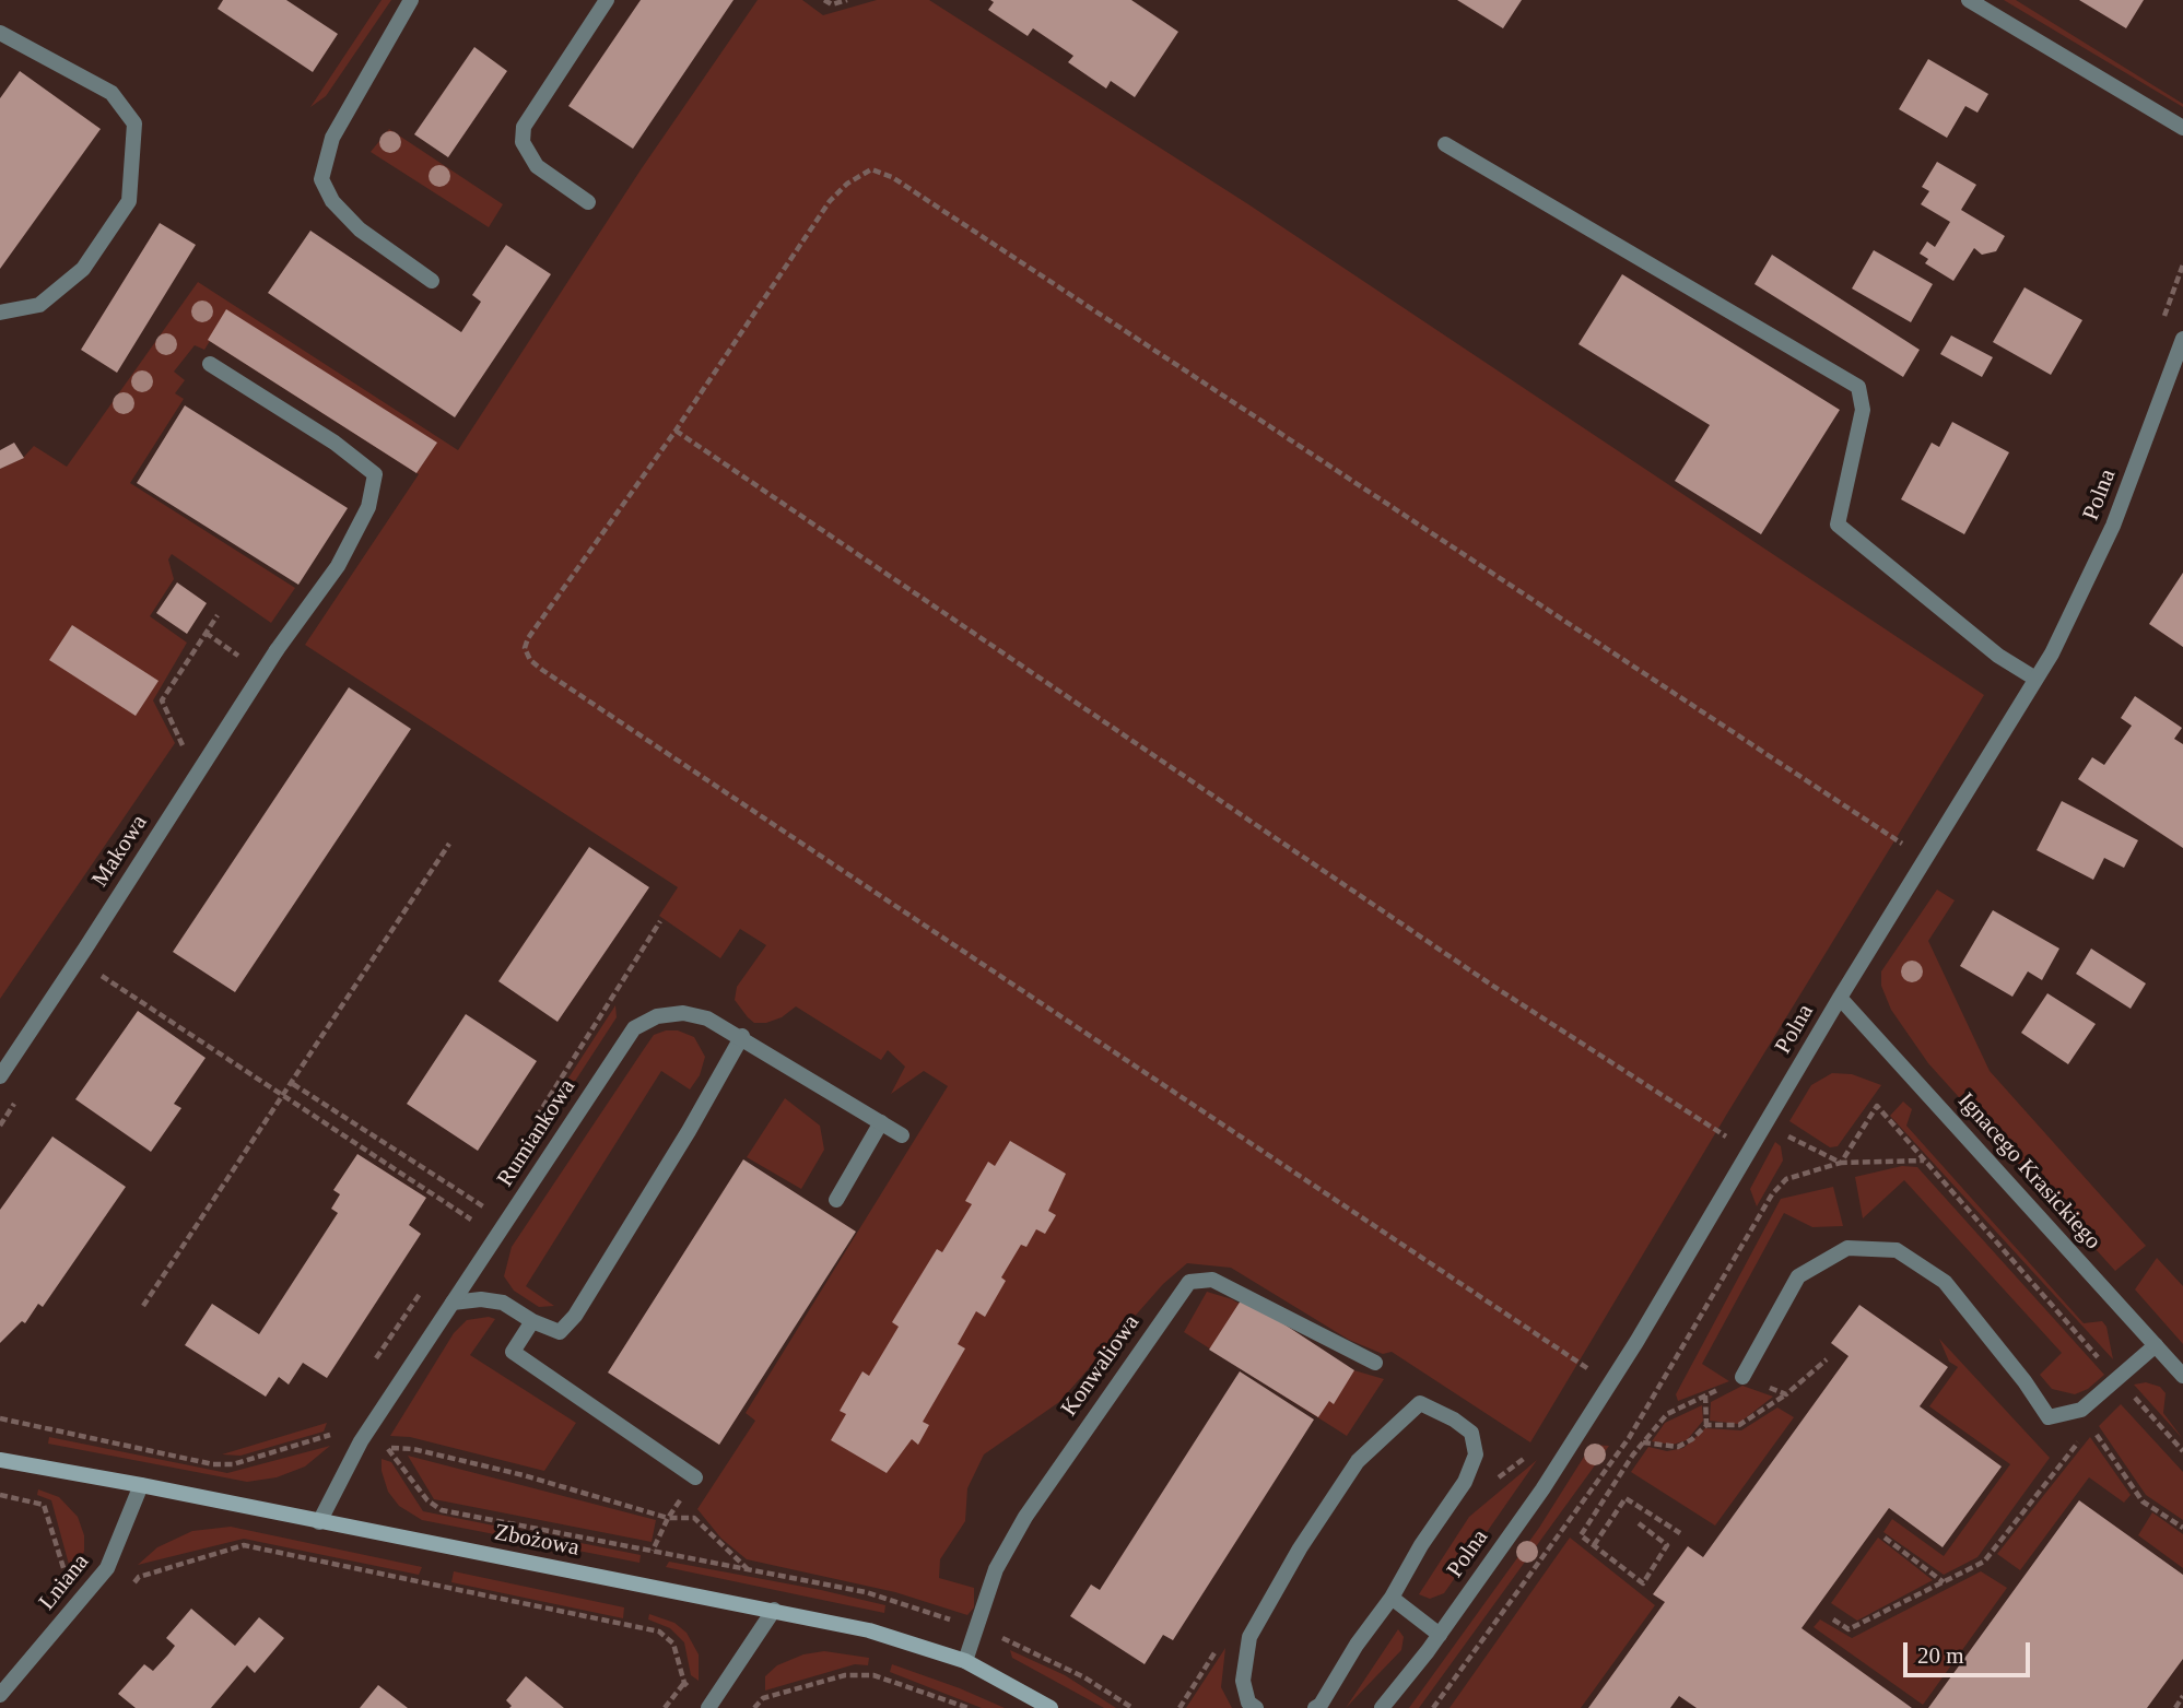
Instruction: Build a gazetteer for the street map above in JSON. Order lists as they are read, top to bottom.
{
  "streets": {
    "street": [
      "Polna",
      "Makowa",
      "Rumiankowa",
      "Ignacego Krasickiego",
      "Konwaliowa",
      "Zbożowa",
      "Lniana"
    ]
  },
  "crossings": [
    ["Polna", "Ignacego Krasickiego"],
    ["Rumiankowa", "Zbożowa"],
    ["Konwaliowa", "Zbożowa"],
    ["Zbożowa", "Lniana"]
  ],
  "scale_bar": "20 m"
}
